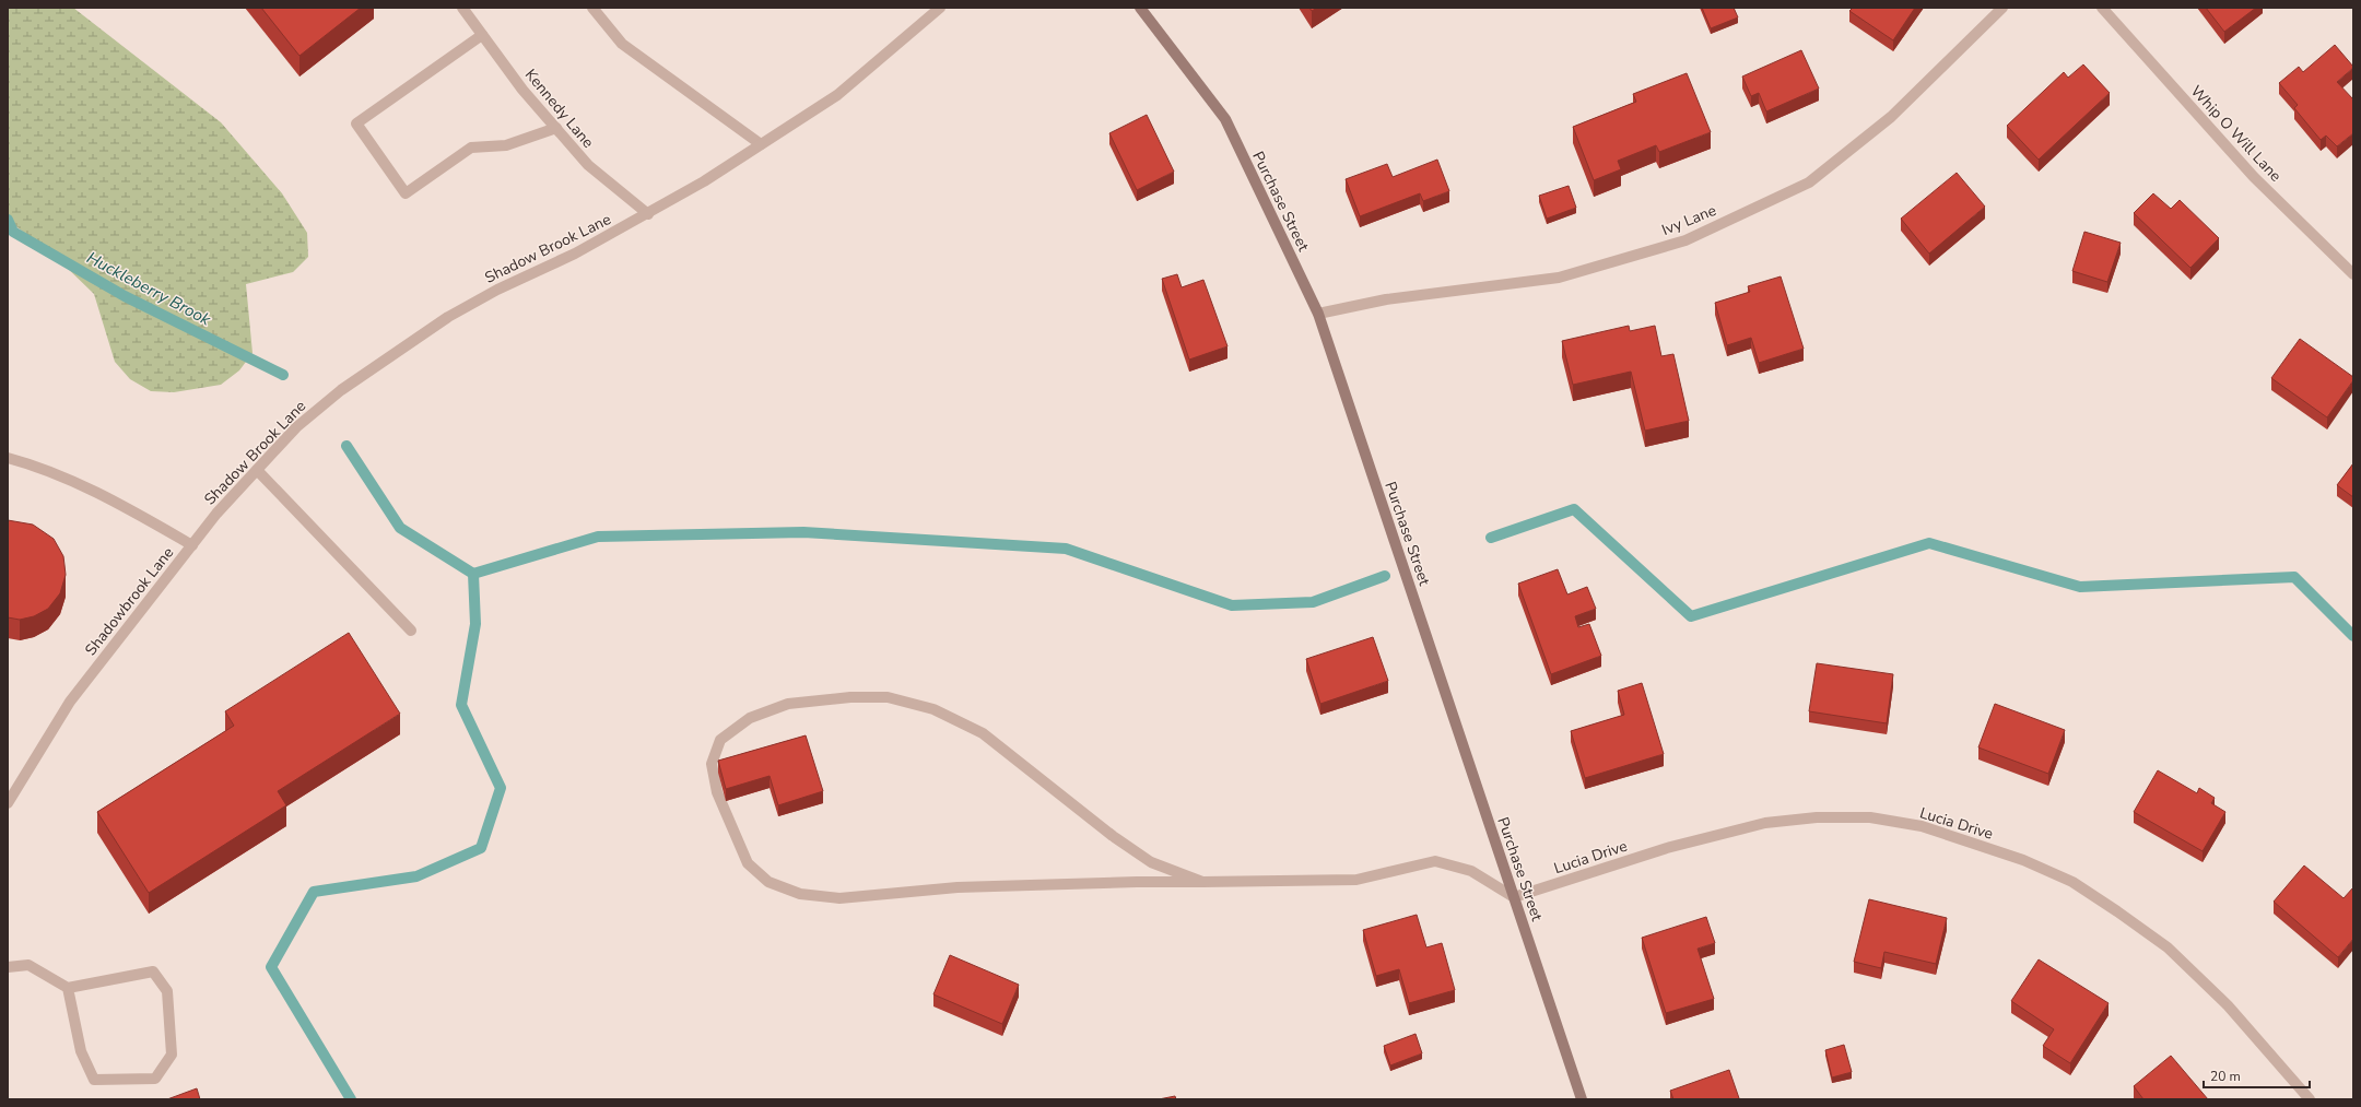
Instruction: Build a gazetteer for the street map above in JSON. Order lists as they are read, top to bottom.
{
  "streets": {
    "main road": ["Purchase Street"],
    "street": [
      "Kennedy Lane",
      "Whip O Will Lane",
      "Ivy Lane",
      "Shadow Brook Lane",
      "Shadowbrook Lane",
      "Lucia Drive"
    ]
  },
  "crossings": [
    ["Kennedy Lane", "Shadow Brook Lane"],
    ["Purchase Street", "Ivy Lane"],
    ["Purchase Street", "Lucia Drive"],
    ["Shadow Brook Lane", "Shadowbrook Lane"]
  ],
  "water": ["Huckleberry Brook"],
  "scale_bar": "20 m"
}
